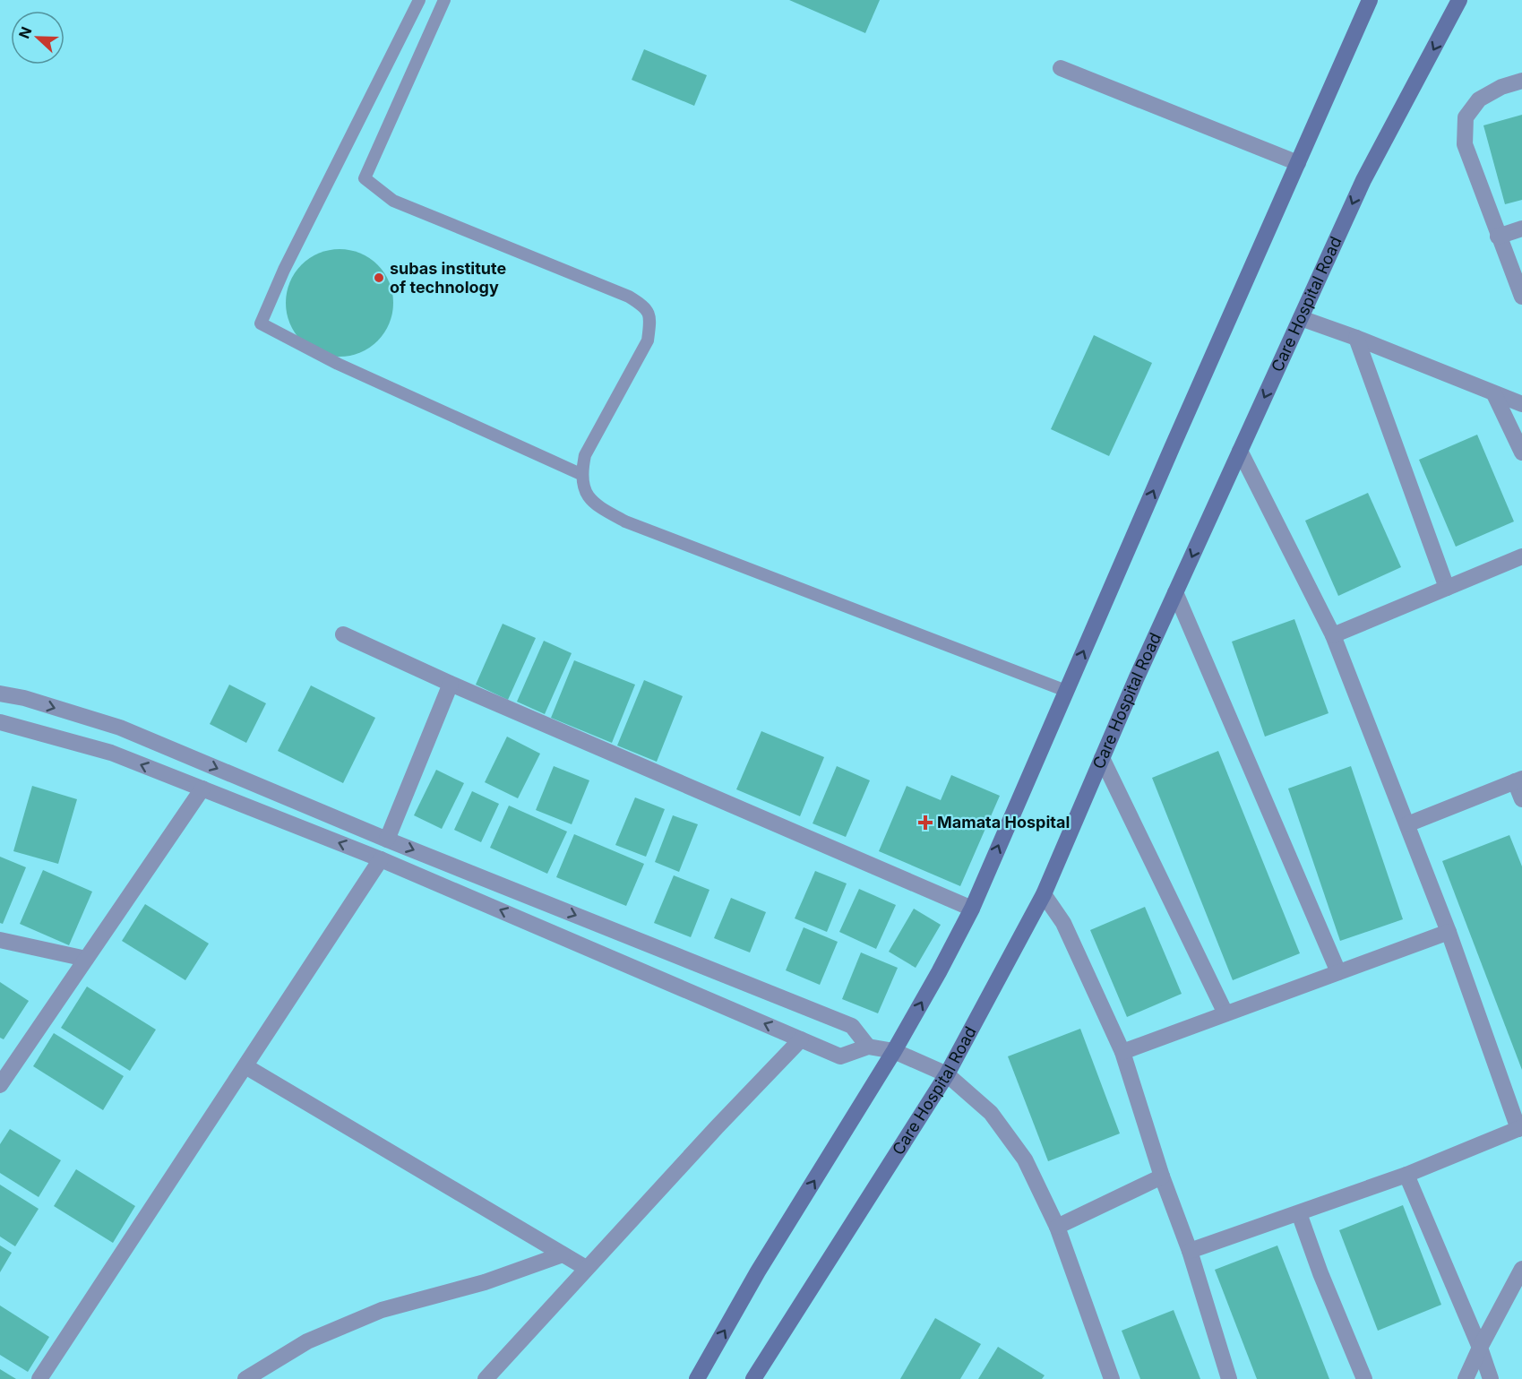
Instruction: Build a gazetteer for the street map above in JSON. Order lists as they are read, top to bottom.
{
  "streets": {
    "street": ["Care Hospital Road"]
  },
  "places": {
    "other": ["subas institute of technology"],
    "health": ["Mamata Hospital"]
  },
  "north": "left"
}
